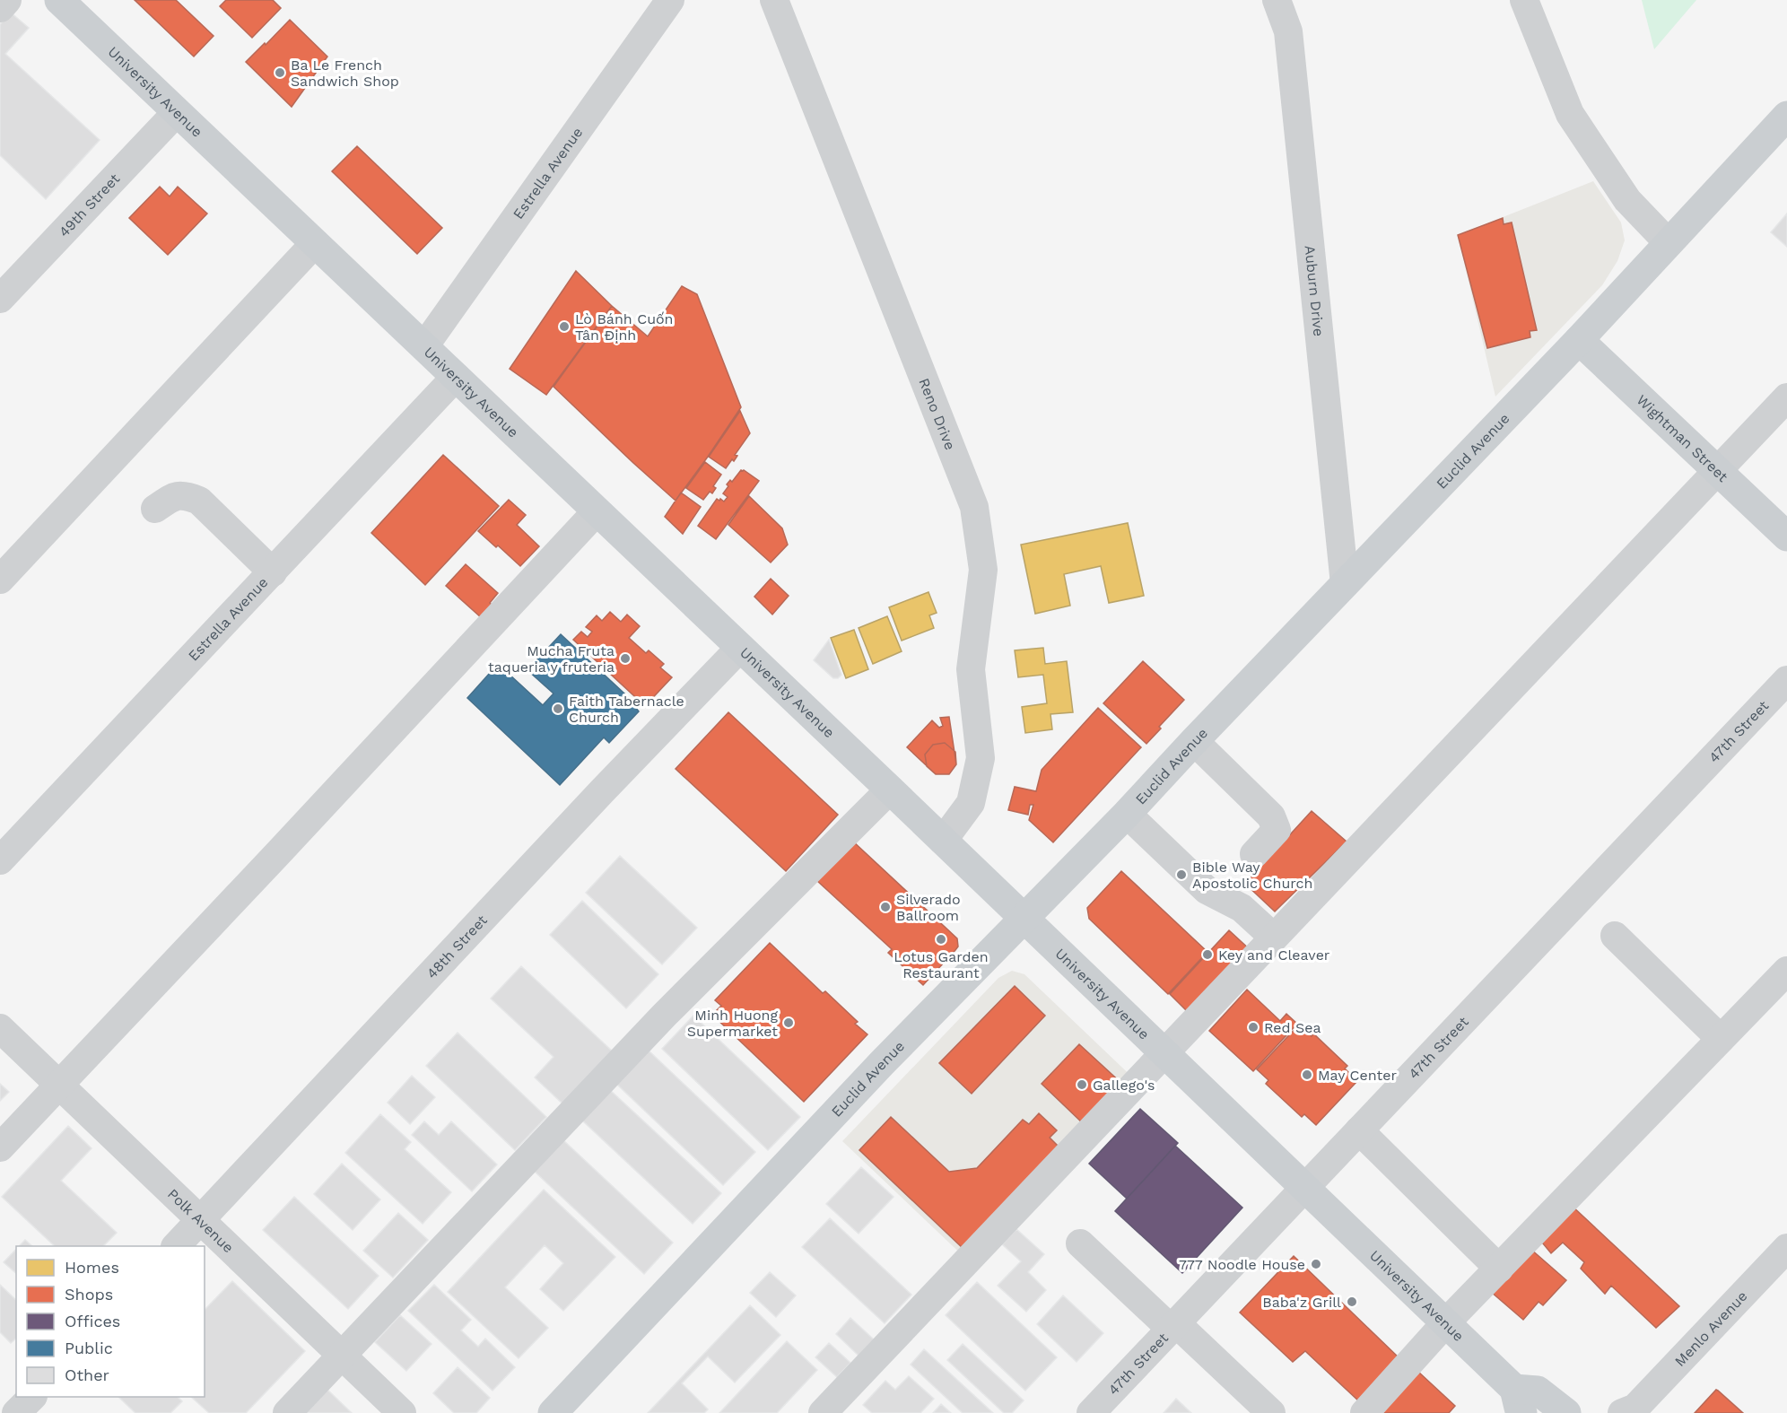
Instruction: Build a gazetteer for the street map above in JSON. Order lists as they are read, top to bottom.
{
  "streets": {
    "main road": ["University Avenue", "Wightman Street", "Euclid Avenue"],
    "street": [
      "Estrella Avenue",
      "49th Street",
      "Auburn Drive",
      "Reno Drive",
      "47th Street",
      "48th Street",
      "Polk Avenue",
      "Menlo Avenue"
    ]
  },
  "crossings": [
    ["University Avenue", "Estrella Avenue"],
    ["University Avenue", "49th Street"],
    ["University Avenue", "Reno Drive"],
    ["University Avenue", "Euclid Avenue"],
    ["University Avenue", "47th Street"],
    ["University Avenue", "48th Street"],
    ["Auburn Drive", "Euclid Avenue"],
    ["Wightman Street", "Euclid Avenue"],
    ["48th Street", "Polk Avenue"]
  ],
  "places": [
    "Ba Le French Sandwich Shop",
    "Lò Bánh Cuốn Tân Định",
    "Mucha Fruta taqueria y fruteria",
    "Faith Tabernacle Church",
    "Bible Way Apostolic Church",
    "Silverado Ballroom",
    "Lotus Garden Restaurant",
    "Key and Cleaver",
    "Minh Huong Supermarket",
    "Red Sea",
    "May Center",
    "Gallego's",
    "777 Noodle House",
    "Baba'z Grill"
  ],
  "legend": [
    "Homes",
    "Shops",
    "Offices",
    "Public",
    "Other"
  ]
}
